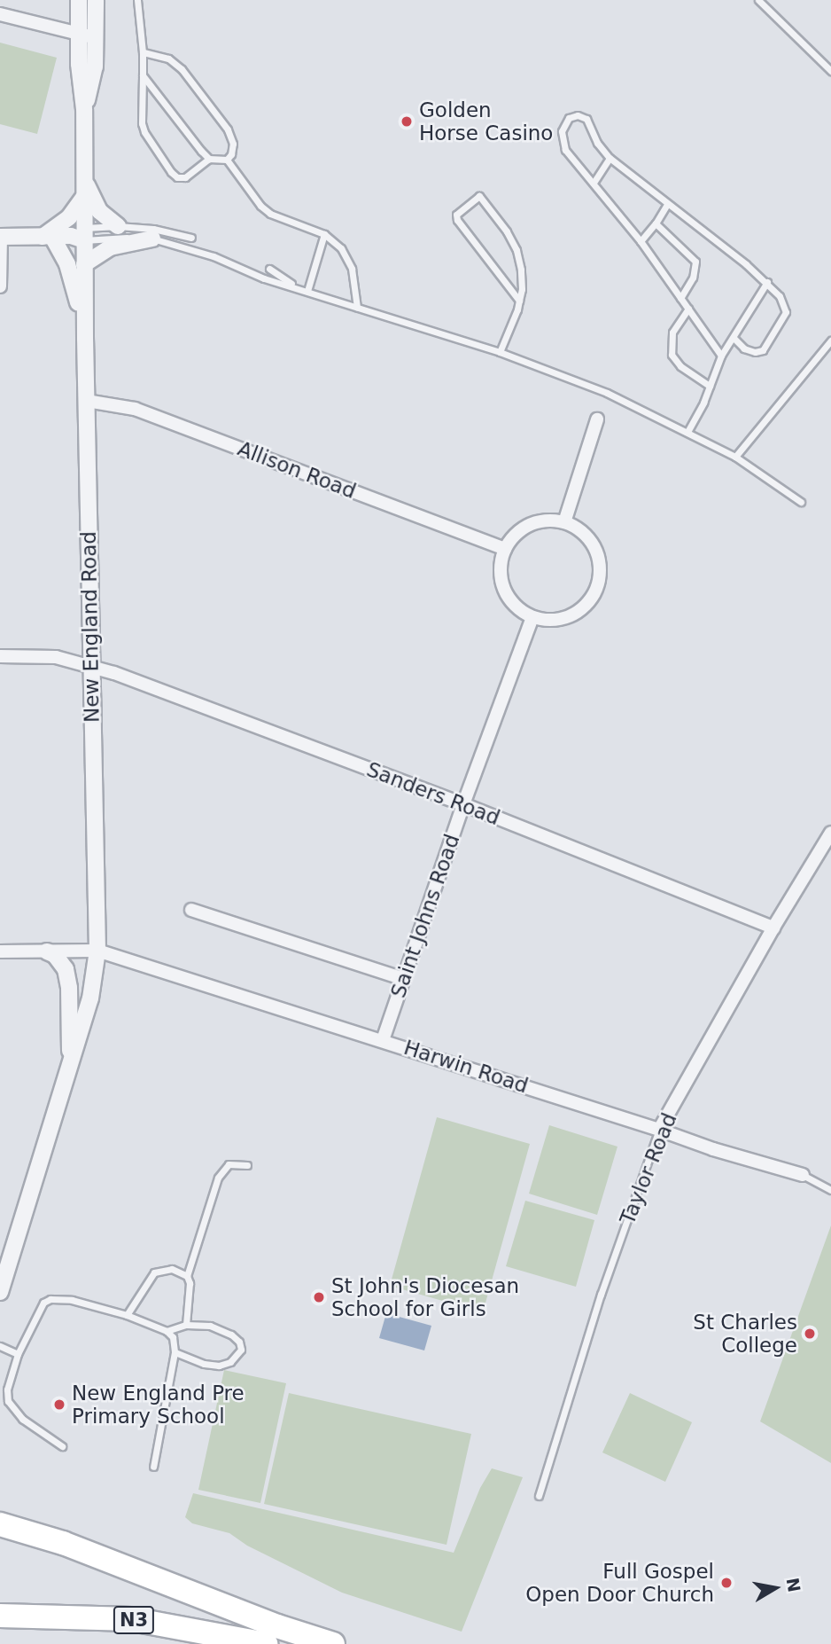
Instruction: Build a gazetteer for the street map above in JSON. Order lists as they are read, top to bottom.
{
  "streets": {
    "highway": ["N3"],
    "street": [
      "Allison Road",
      "New England Road",
      "Sanders Road",
      "Saint Johns Road",
      "Harwin Road",
      "Taylor Road"
    ]
  },
  "crossings": [
    ["Allison Road", "New England Road"],
    ["Allison Road", "Saint Johns Road"],
    ["New England Road", "Sanders Road"],
    ["New England Road", "Harwin Road"],
    ["Sanders Road", "Saint Johns Road"],
    ["Sanders Road", "Taylor Road"],
    ["Saint Johns Road", "Harwin Road"],
    ["Harwin Road", "Taylor Road"]
  ],
  "places": [
    "Golden Horse Casino",
    "St John's Diocesan School for Girls",
    "St Charles College",
    "New England Pre Primary School",
    "Full Gospel Open Door Church"
  ],
  "north": "right"
}
